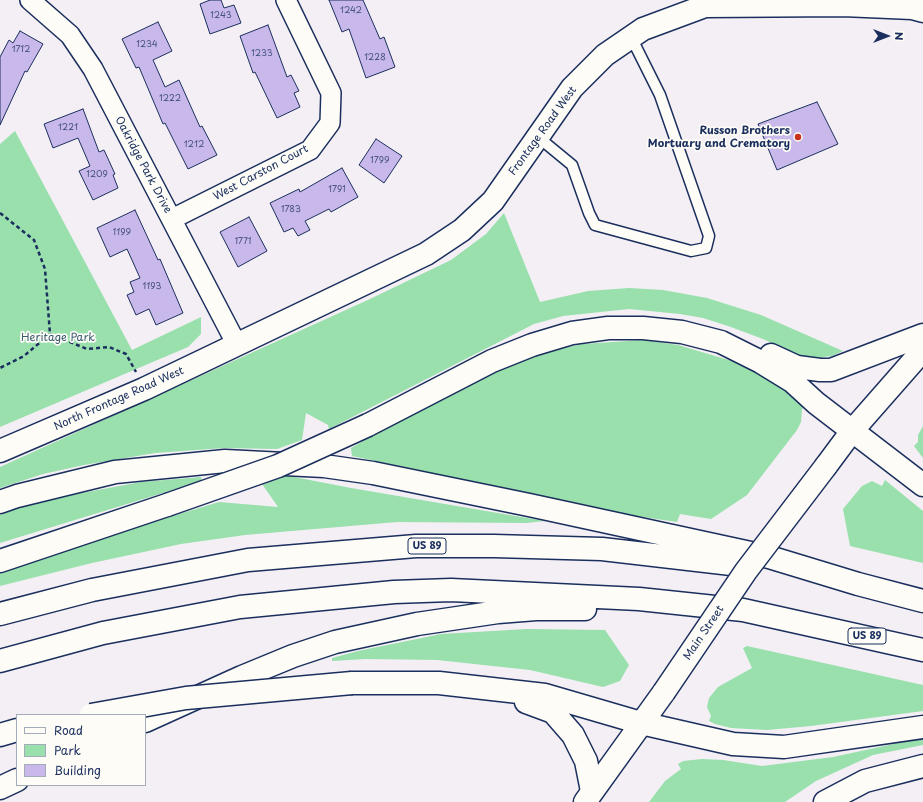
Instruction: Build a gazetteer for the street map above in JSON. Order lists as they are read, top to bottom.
{
  "streets": {
    "main road": [
      "Frontage Road West",
      "North Frontage Road West",
      "US 89",
      "Main Street"
    ],
    "street": ["Oakridge Park Drive", "West Carston Court"]
  },
  "crossings": [
    ["Frontage Road West", "Oakridge Park Drive"],
    ["Frontage Road West", "North Frontage Road West"],
    ["Oakridge Park Drive", "West Carston Court"],
    ["Oakridge Park Drive", "North Frontage Road West"]
  ],
  "parks": ["Heritage Park"],
  "places": ["Russon Brothers Mortuary and Crematory"],
  "house_numbers": [
    "1242",
    "1243",
    "1234",
    "1712",
    "1233",
    "1228",
    "1222",
    "1221",
    "1212",
    "1799",
    "1209",
    "1791",
    "1783",
    "1199",
    "1771",
    "1193"
  ],
  "legend": ["Road", "Park", "Building"],
  "north": "right"
}
